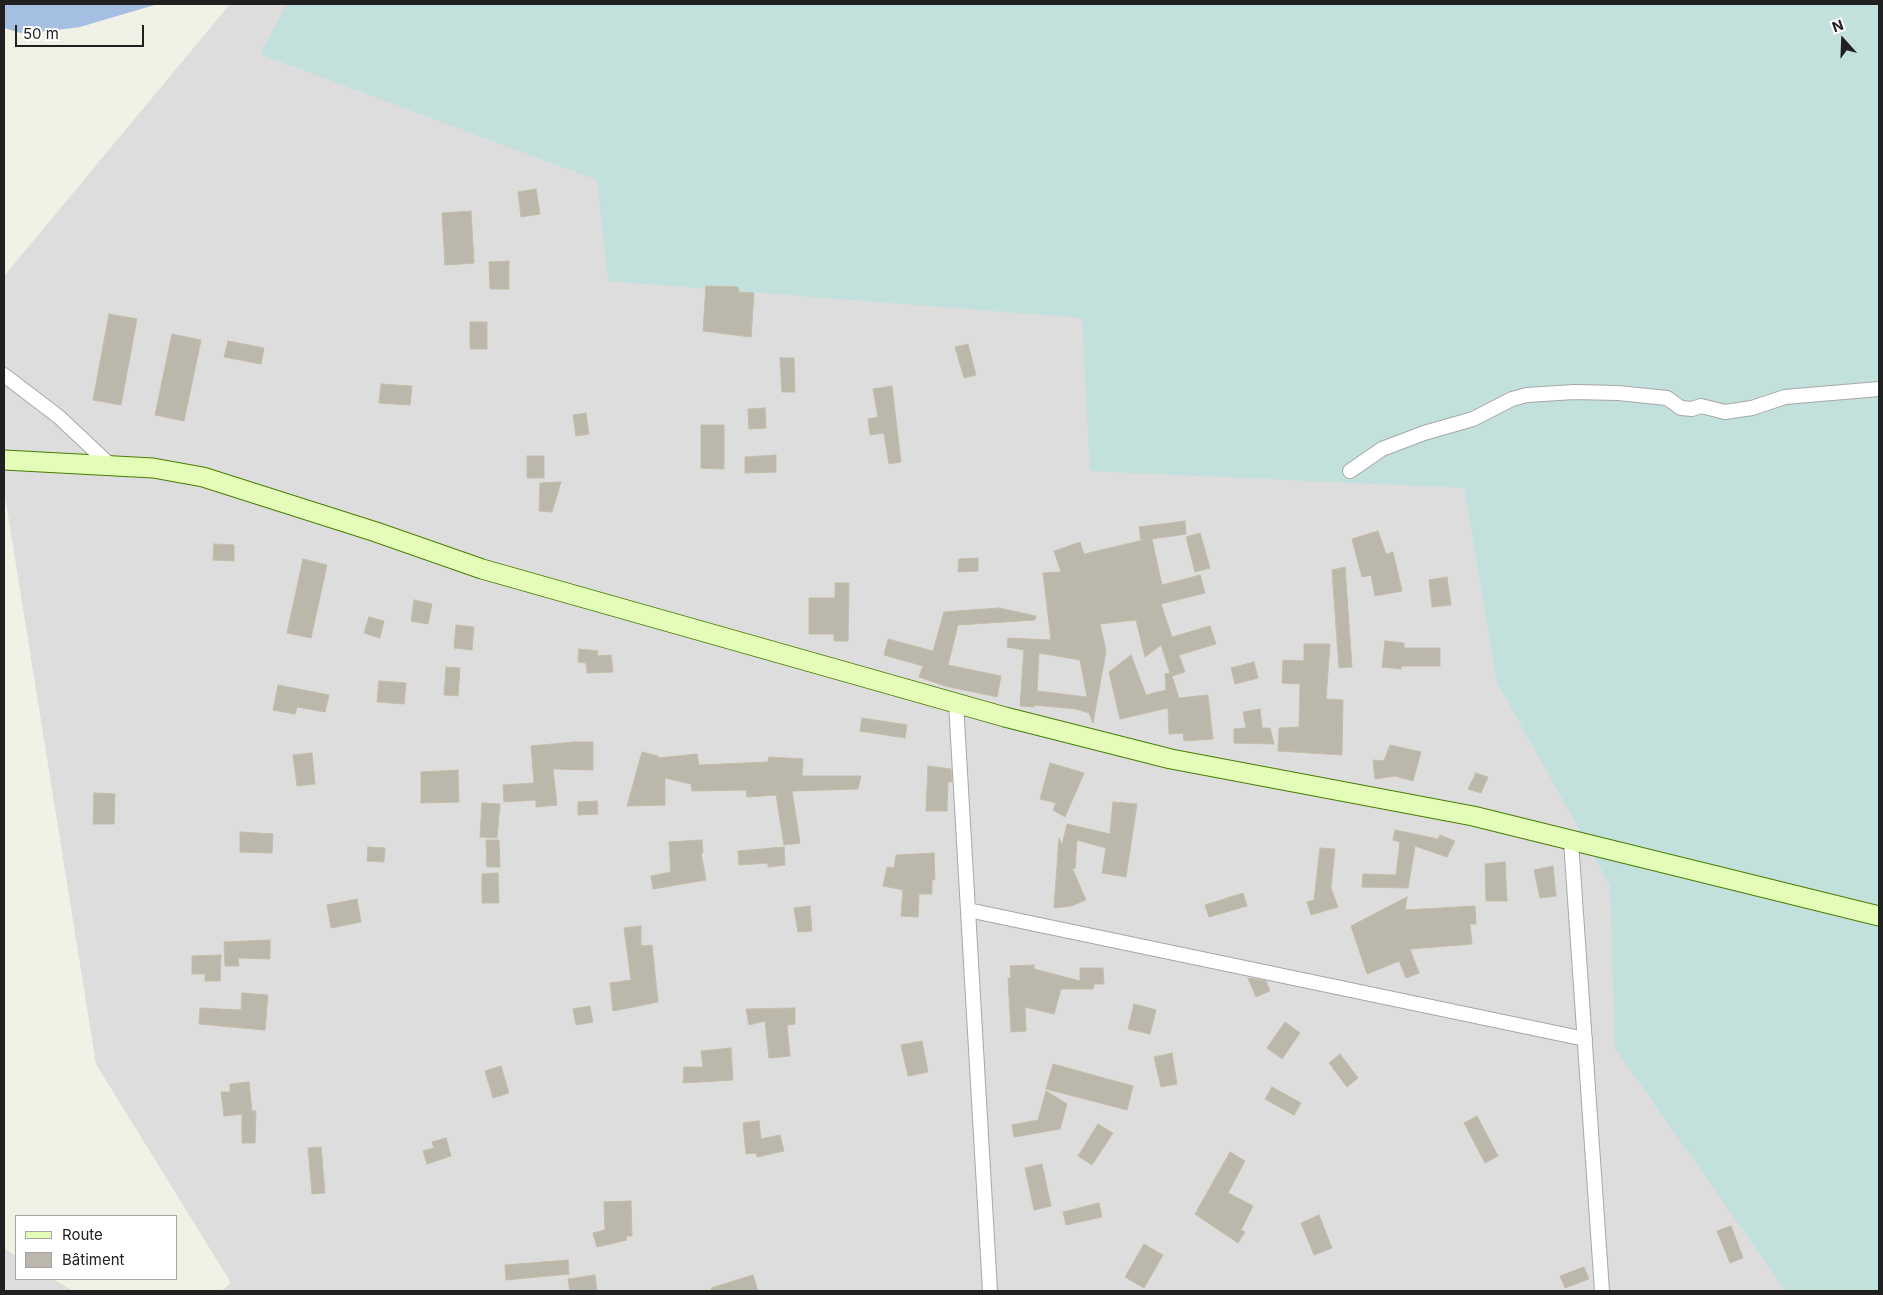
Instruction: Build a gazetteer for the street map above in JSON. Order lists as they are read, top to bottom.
{
  "legend": ["Route", "Bâtiment"],
  "scale_bar": "50 m",
  "north": "top"
}
